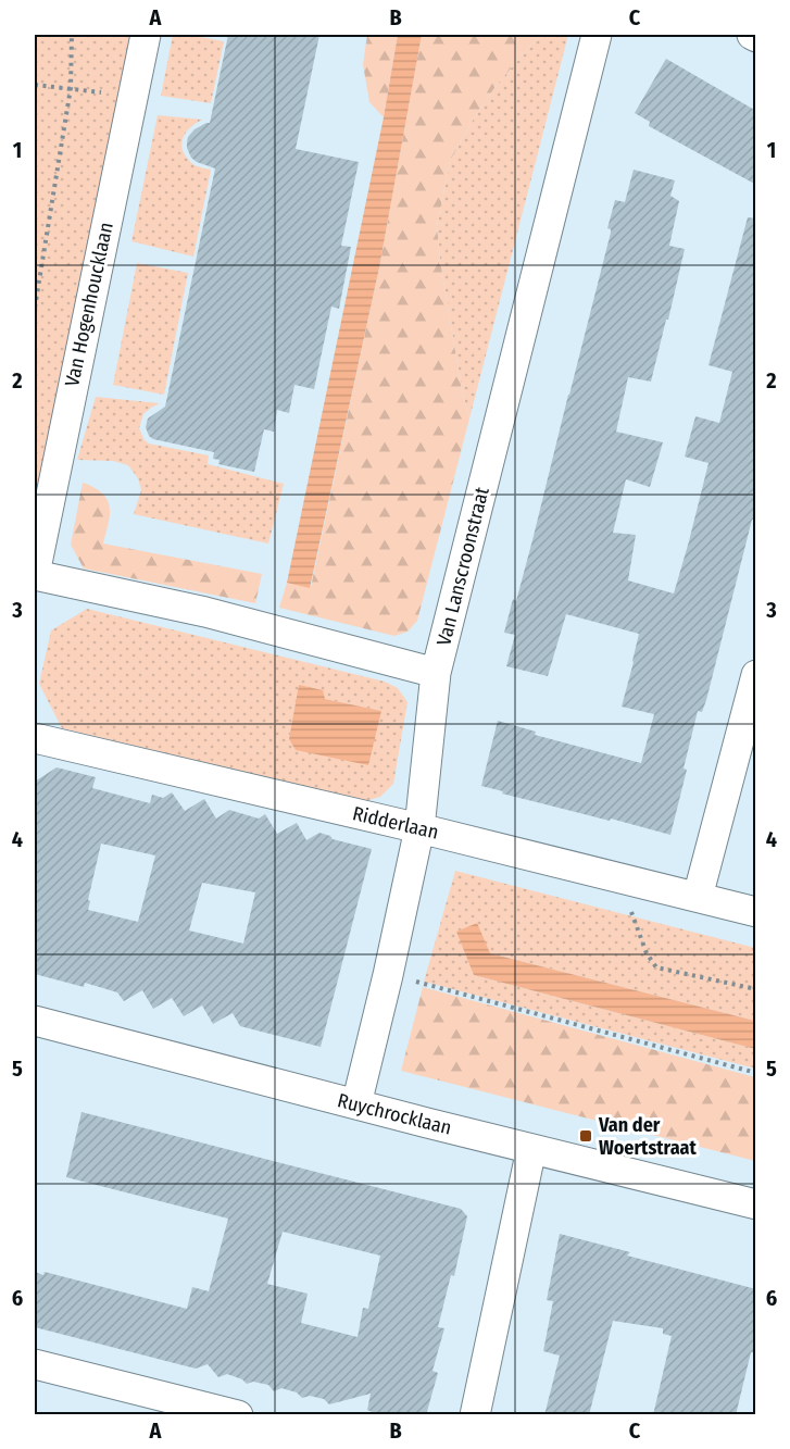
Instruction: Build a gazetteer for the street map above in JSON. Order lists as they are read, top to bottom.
{
  "streets": {
    "street": [
      "Van Hogenhoucklaan",
      "Van Lanscroonstraat",
      "Ridderlaan",
      "Ruychrocklaan"
    ]
  },
  "crossings": [
    ["Van Lanscroonstraat", "Ridderlaan"],
    ["Van Lanscroonstraat", "Ruychrocklaan"]
  ],
  "places": {
    "transit": ["Van der Woertstraat"]
  },
  "grid": {
    "columns": ["A", "B", "C"],
    "rows": [
      "1",
      "2",
      "3",
      "4",
      "5",
      "6"
    ]
  }
}
